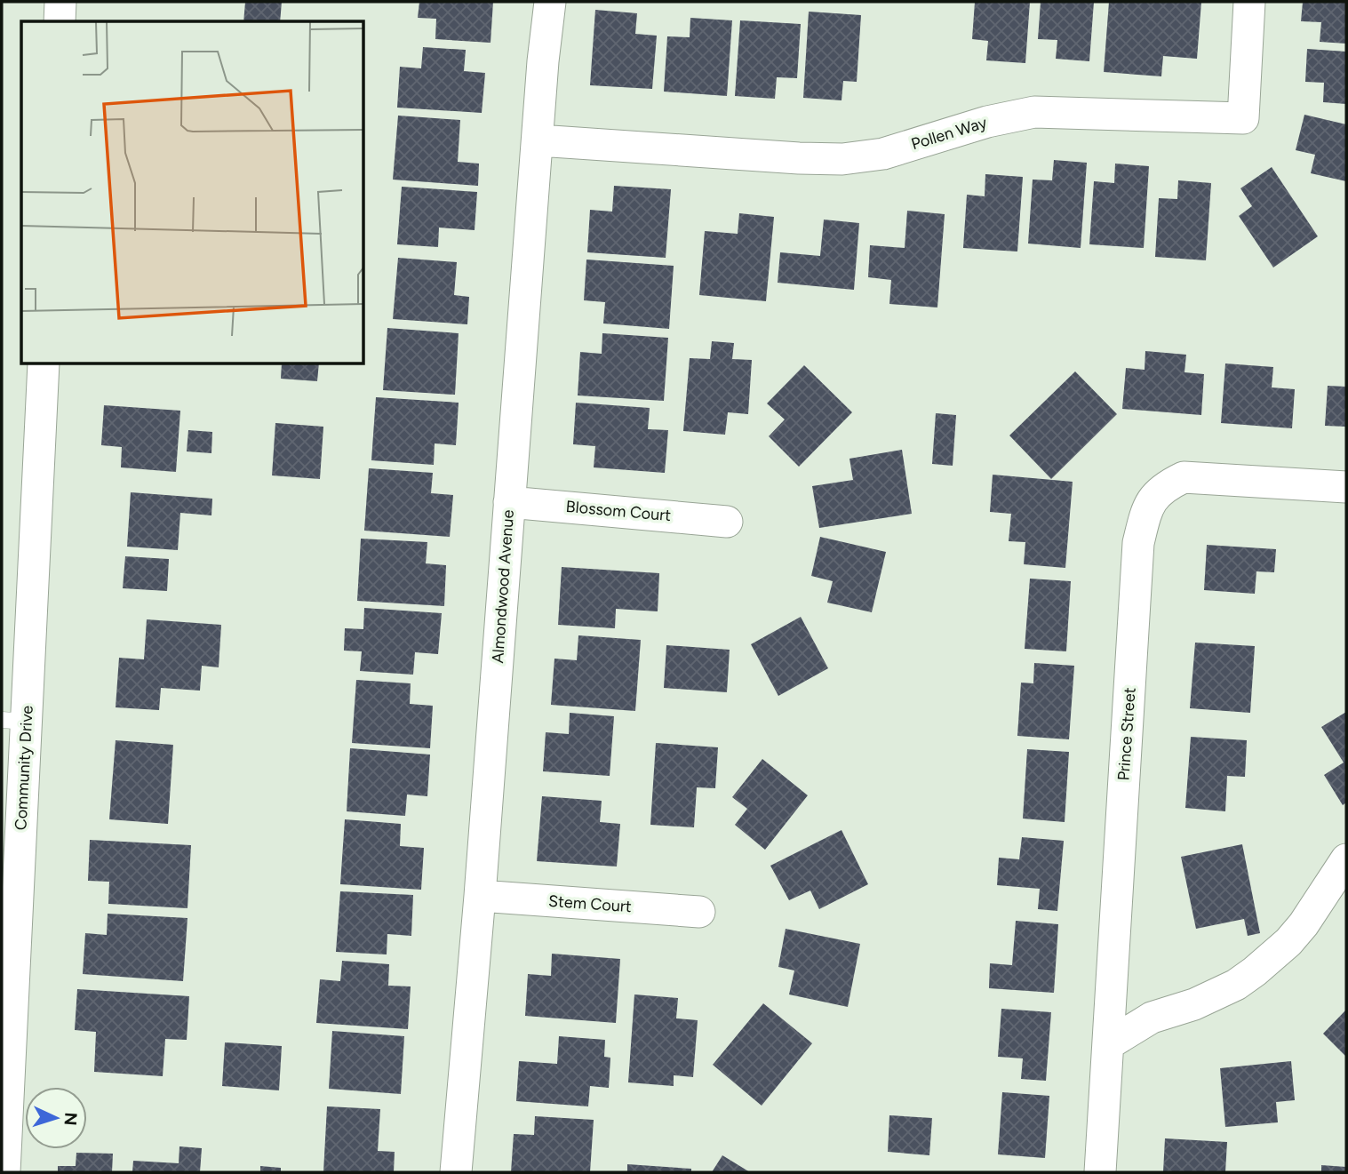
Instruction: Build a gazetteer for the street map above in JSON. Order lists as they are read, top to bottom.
{
  "streets": {
    "street": [
      "Pollen Way",
      "Blossom Court",
      "Almondwood Avenue",
      "Prince Street",
      "Community Drive",
      "Stem Court"
    ]
  },
  "crossings": [
    ["Pollen Way", "Almondwood Avenue"],
    ["Blossom Court", "Almondwood Avenue"],
    ["Almondwood Avenue", "Stem Court"]
  ],
  "north": "right"
}
